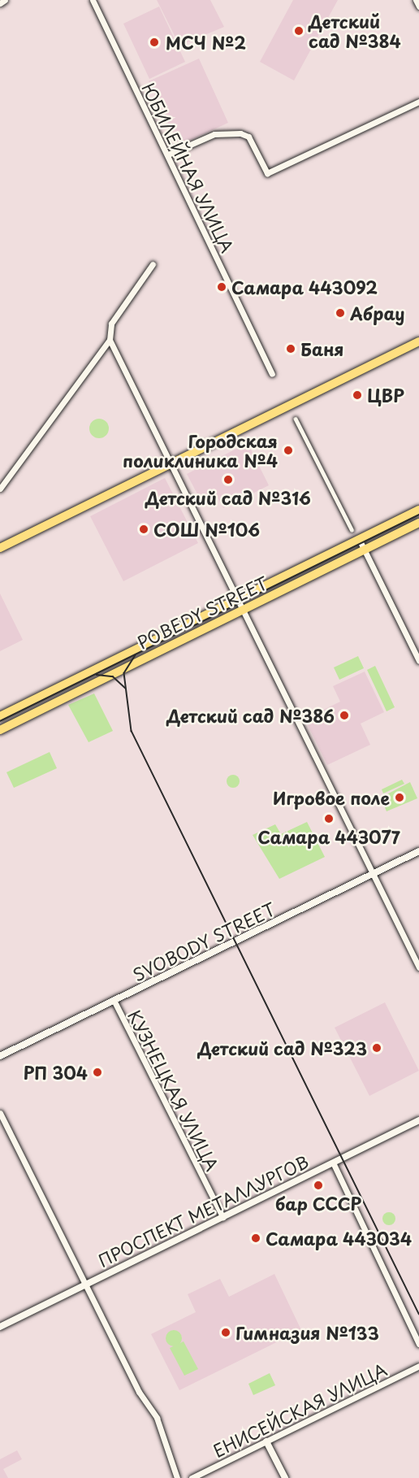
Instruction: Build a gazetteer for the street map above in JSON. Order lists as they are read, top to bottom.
{
  "streets": {
    "main road": ["POBEDY STREET"],
    "street": [
      "ЮБИЛЕЙНАЯ УЛИЦА",
      "SVOBODY STREET",
      "КУЗНЕЦКАЯ УЛИЦА",
      "ПРОСПЕКТ МЕТАЛЛУРГОВ",
      "ЕНИСЕЙСКАЯ УЛИЦА"
    ]
  },
  "crossings": [
    ["SVOBODY STREET", "КУЗНЕЦКАЯ УЛИЦА"],
    ["КУЗНЕЦКАЯ УЛИЦА", "ПРОСПЕКТ МЕТАЛЛУРГОВ"]
  ],
  "places": [
    "Детский сад №384",
    "МСЧ №2",
    "Самара 443092",
    "Абрау",
    "Баня",
    "ЦВР",
    "Городская поликлиника №4",
    "Детский сад №316",
    "СОШ №106",
    "Детский сад №386",
    "Игровое поле",
    "Самара 443077",
    "Детский сад №323",
    "РП 304",
    "бар СССР",
    "Самара 443034",
    "Гимназия №133"
  ]
}
